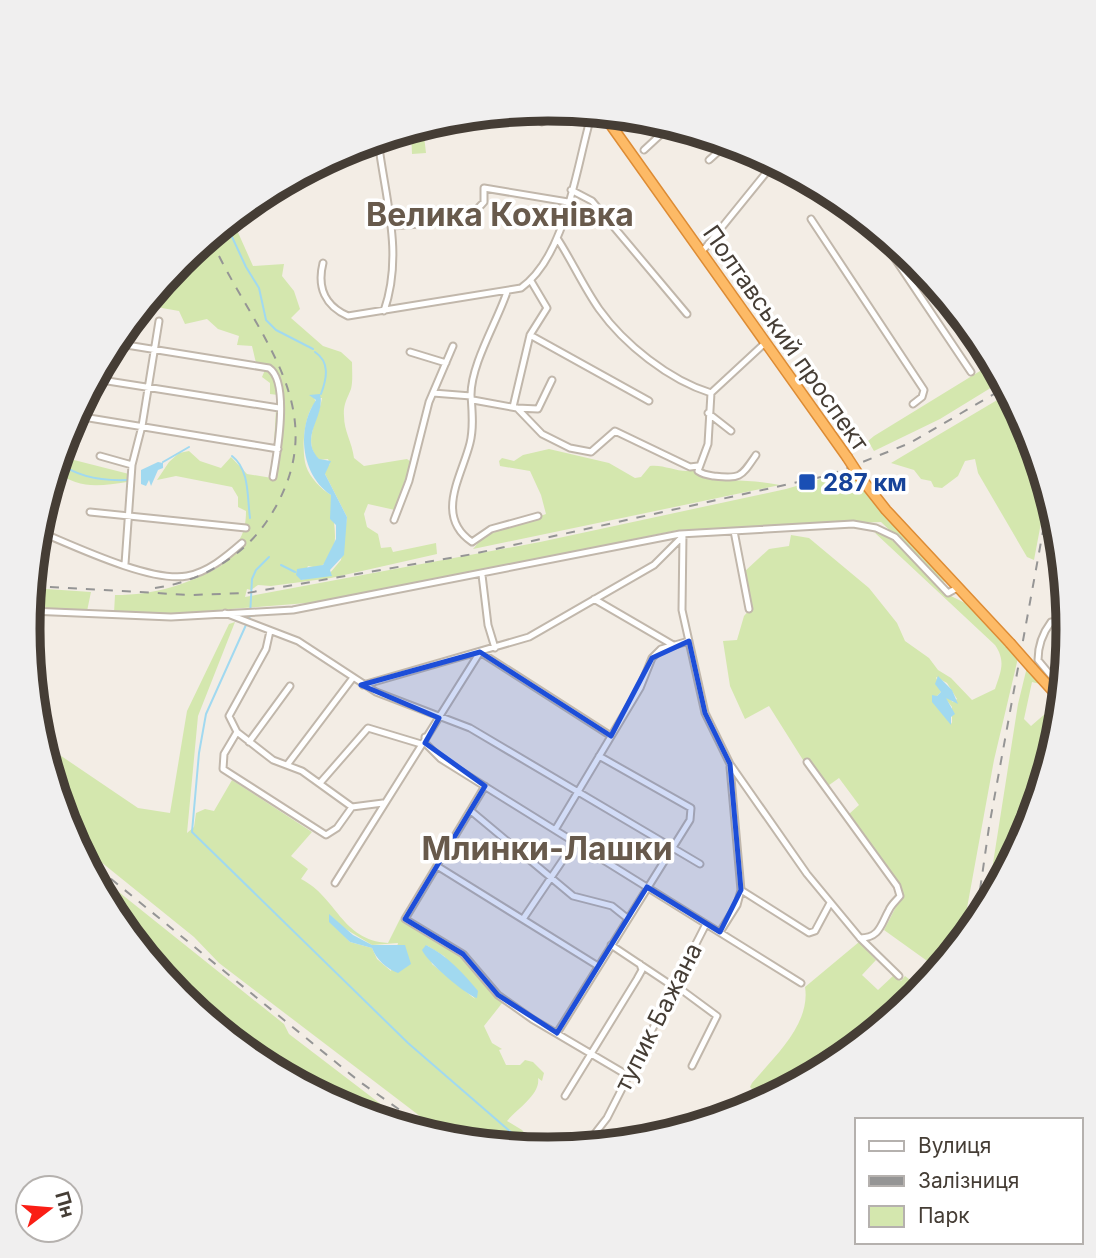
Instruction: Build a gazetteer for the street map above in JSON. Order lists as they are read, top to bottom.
{
  "streets": {
    "highway": ["Полтавський проспект"],
    "street": ["тупик Бажана"]
  },
  "districts": ["Велика Кохнівка", "Млинки-Лашки"],
  "places": {
    "transit": ["287 км"]
  },
  "legend": ["Вулиця", "Залізниця", "Парк"],
  "north": "right"
}
